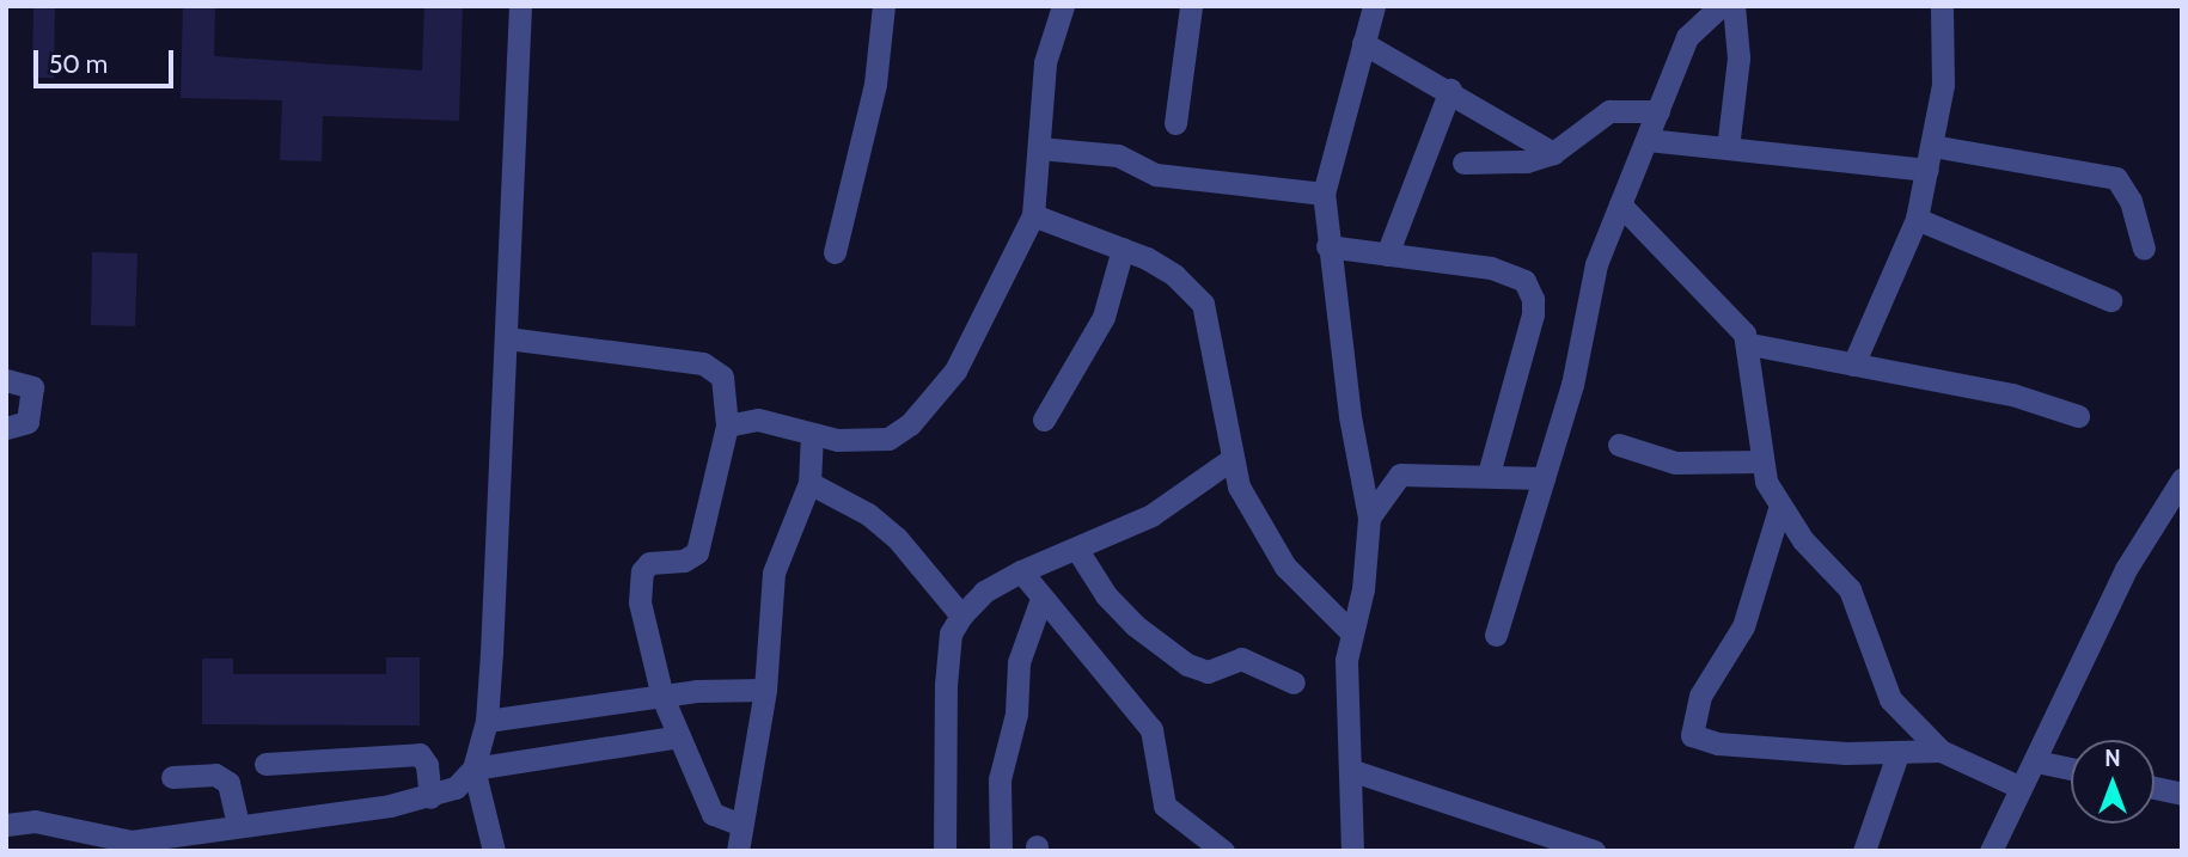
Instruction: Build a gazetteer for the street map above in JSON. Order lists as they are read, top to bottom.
{
  "scale_bar": "50 m",
  "north": "top"
}
